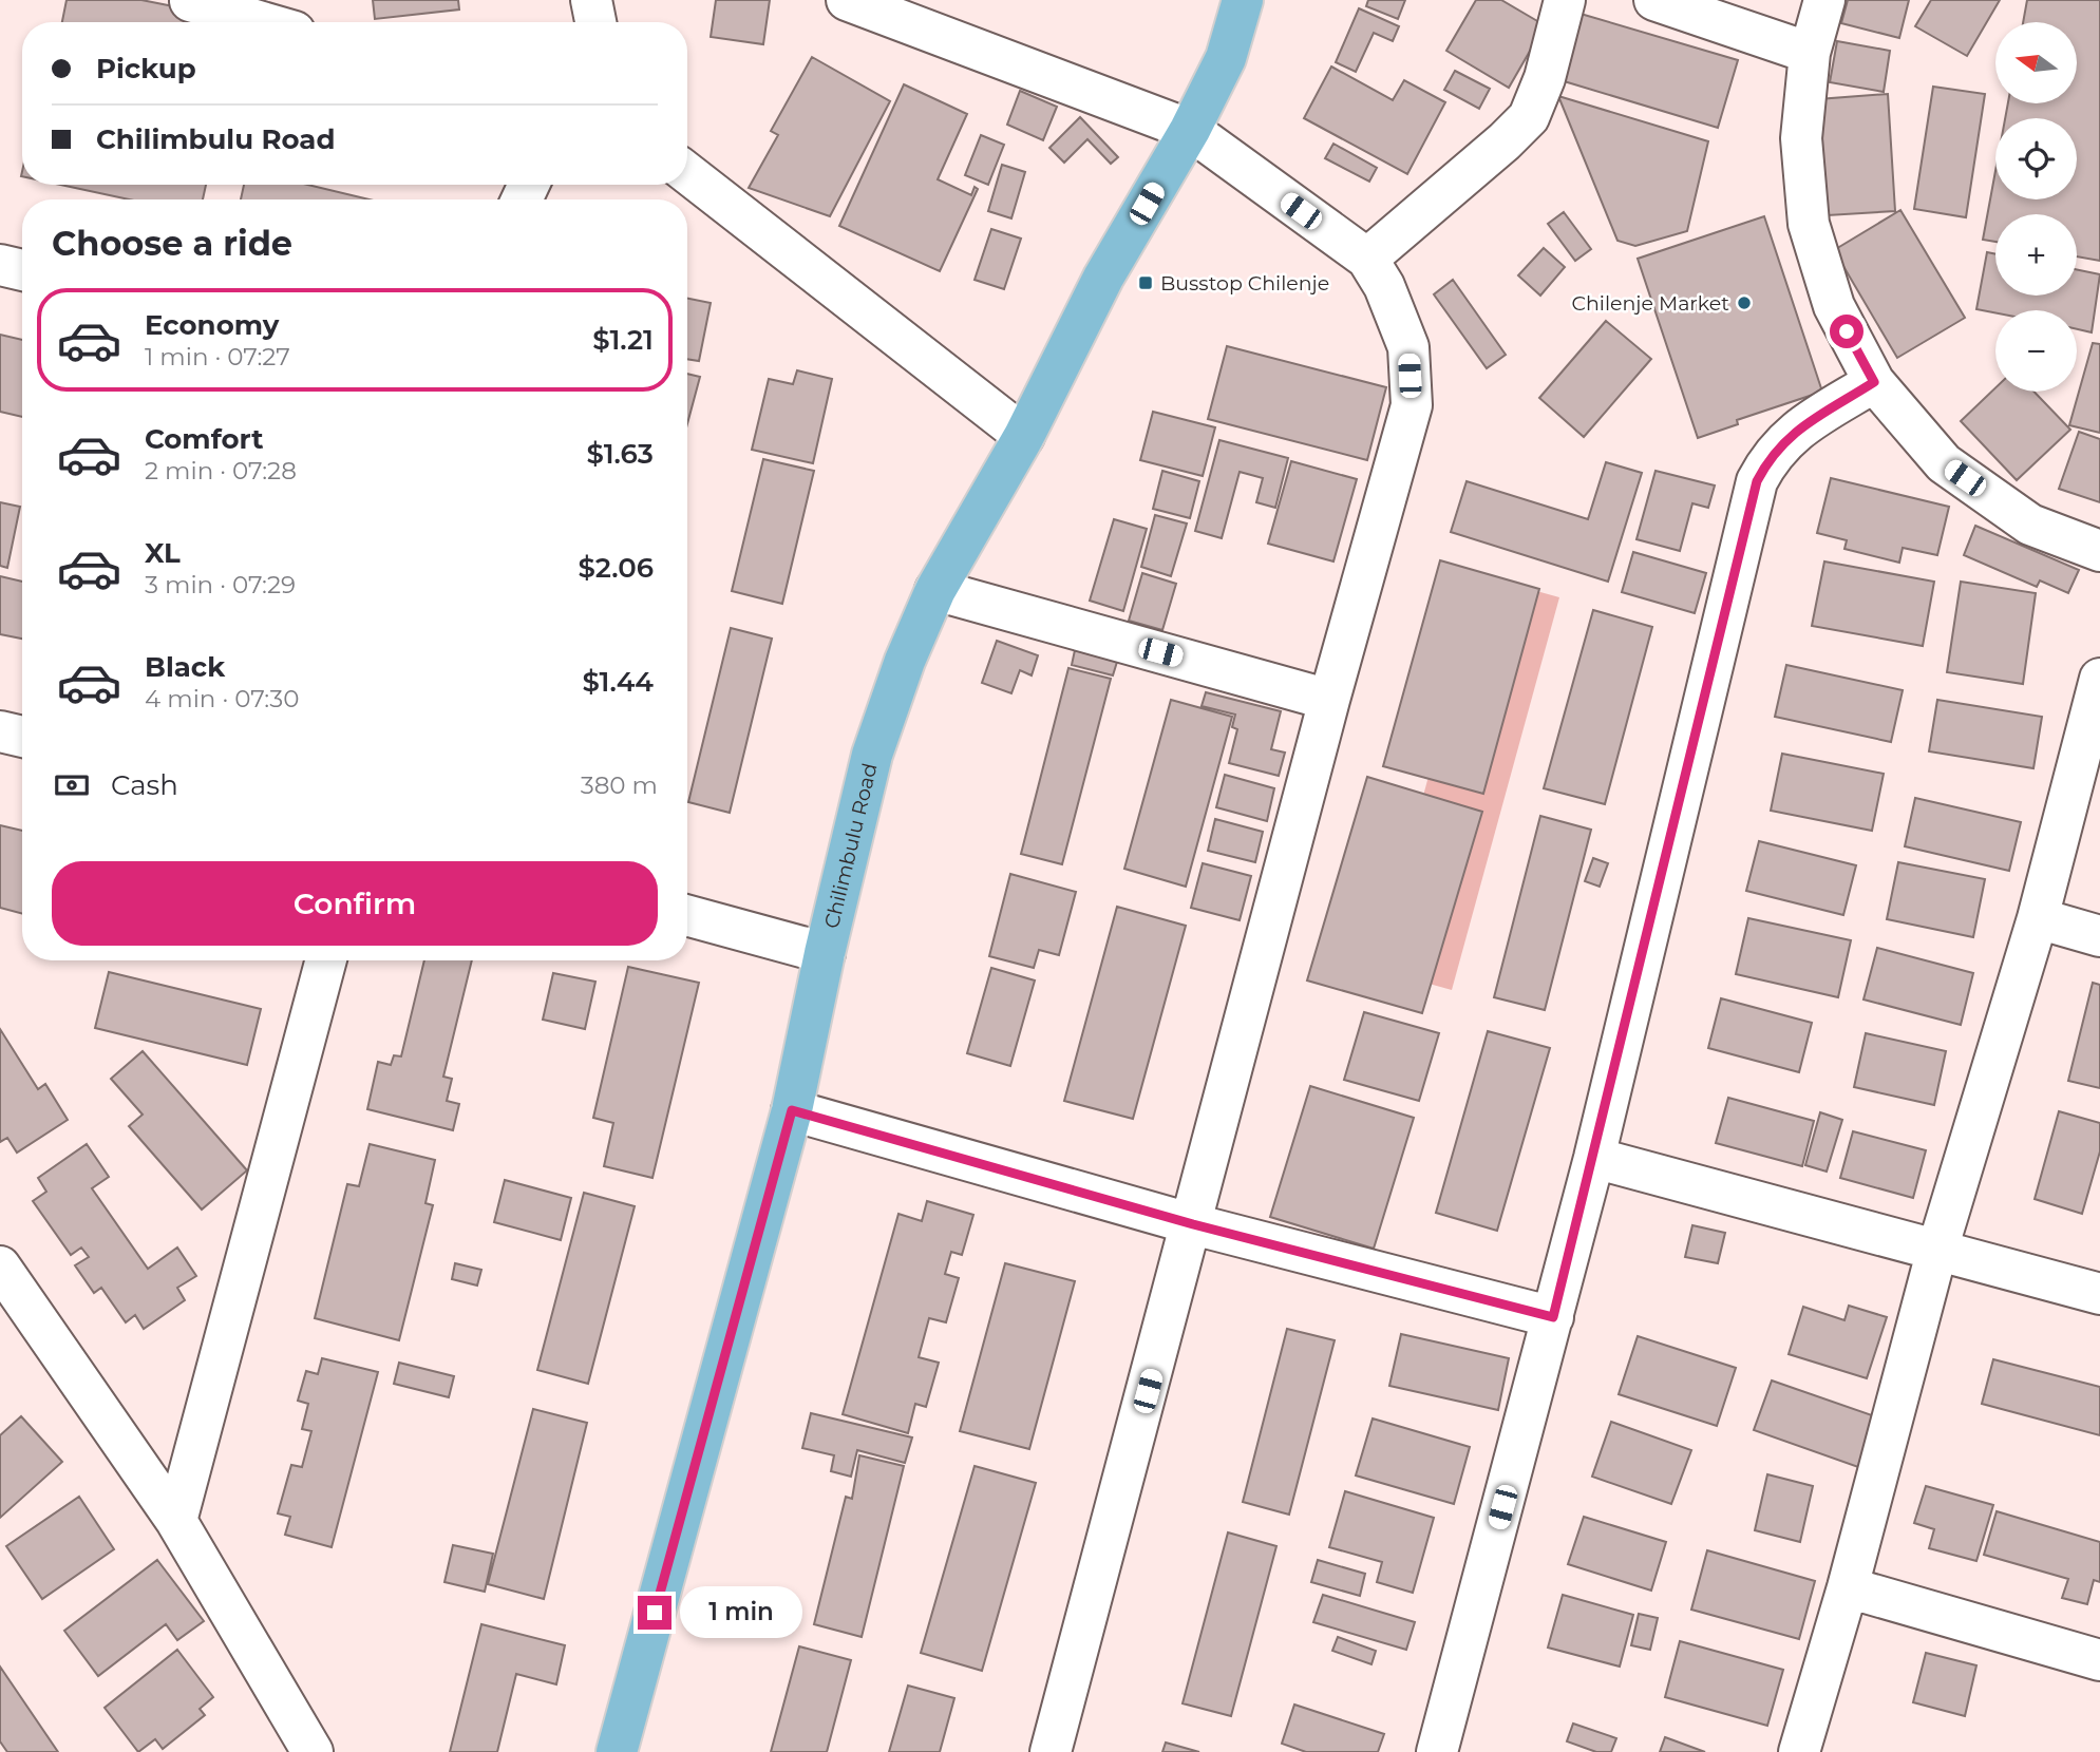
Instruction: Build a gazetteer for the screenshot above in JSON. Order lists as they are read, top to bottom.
{
  "streets": {
    "main road": ["Chilimbulu Road"]
  },
  "places": {
    "transit": ["Busstop Chilenje"],
    "other": ["Chilenje Market"]
  },
  "north": "left",
  "page": {
    "map_buttons": ["+", "−"],
    "banner": ["Pickup", "Chilimbulu Road"],
    "heading": "Choose a ride",
    "list": [
      {
        "name": "Economy",
        "note": "1 min · 07:27",
        "value": "$1.21"
      },
      {
        "name": "Comfort",
        "note": "2 min · 07:28",
        "value": "$1.63"
      },
      {
        "name": "XL",
        "note": "3 min · 07:29",
        "value": "$2.06"
      },
      {
        "name": "Black",
        "note": "4 min · 07:30",
        "value": "$1.44"
      }
    ],
    "pay": ["Cash", "380 m"],
    "buttons": "Confirm",
    "bubble": "1 min"
  }
}
